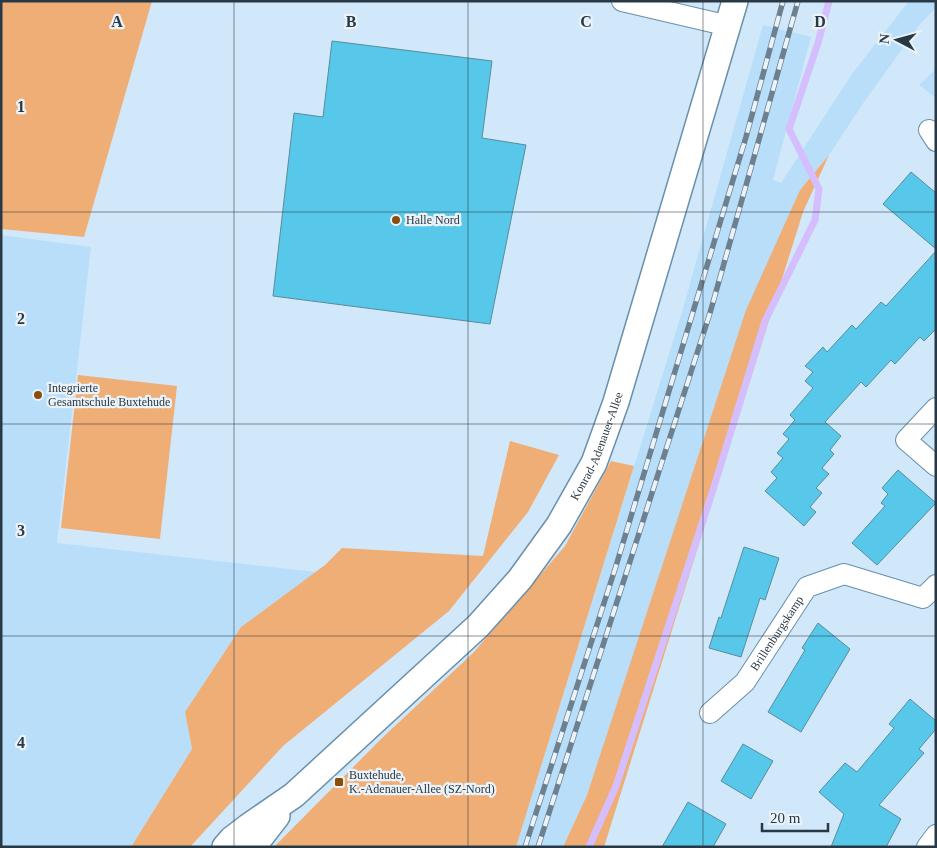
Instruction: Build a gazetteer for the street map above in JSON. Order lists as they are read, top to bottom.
{
  "streets": {
    "street": ["Konrad-Adenauer-Allee", "Brillenburgskamp"]
  },
  "places": {
    "other": ["Halle Nord", "Integrierte Gesamtschule Buxtehude"],
    "transit": ["Buxtehude, K.-Adenauer-Allee (SZ-Nord)"]
  },
  "scale_bar": "20 m",
  "north": "left",
  "grid": {
    "columns": [
      "A",
      "B",
      "C",
      "D"
    ],
    "rows": [
      "1",
      "2",
      "3",
      "4"
    ]
  }
}
